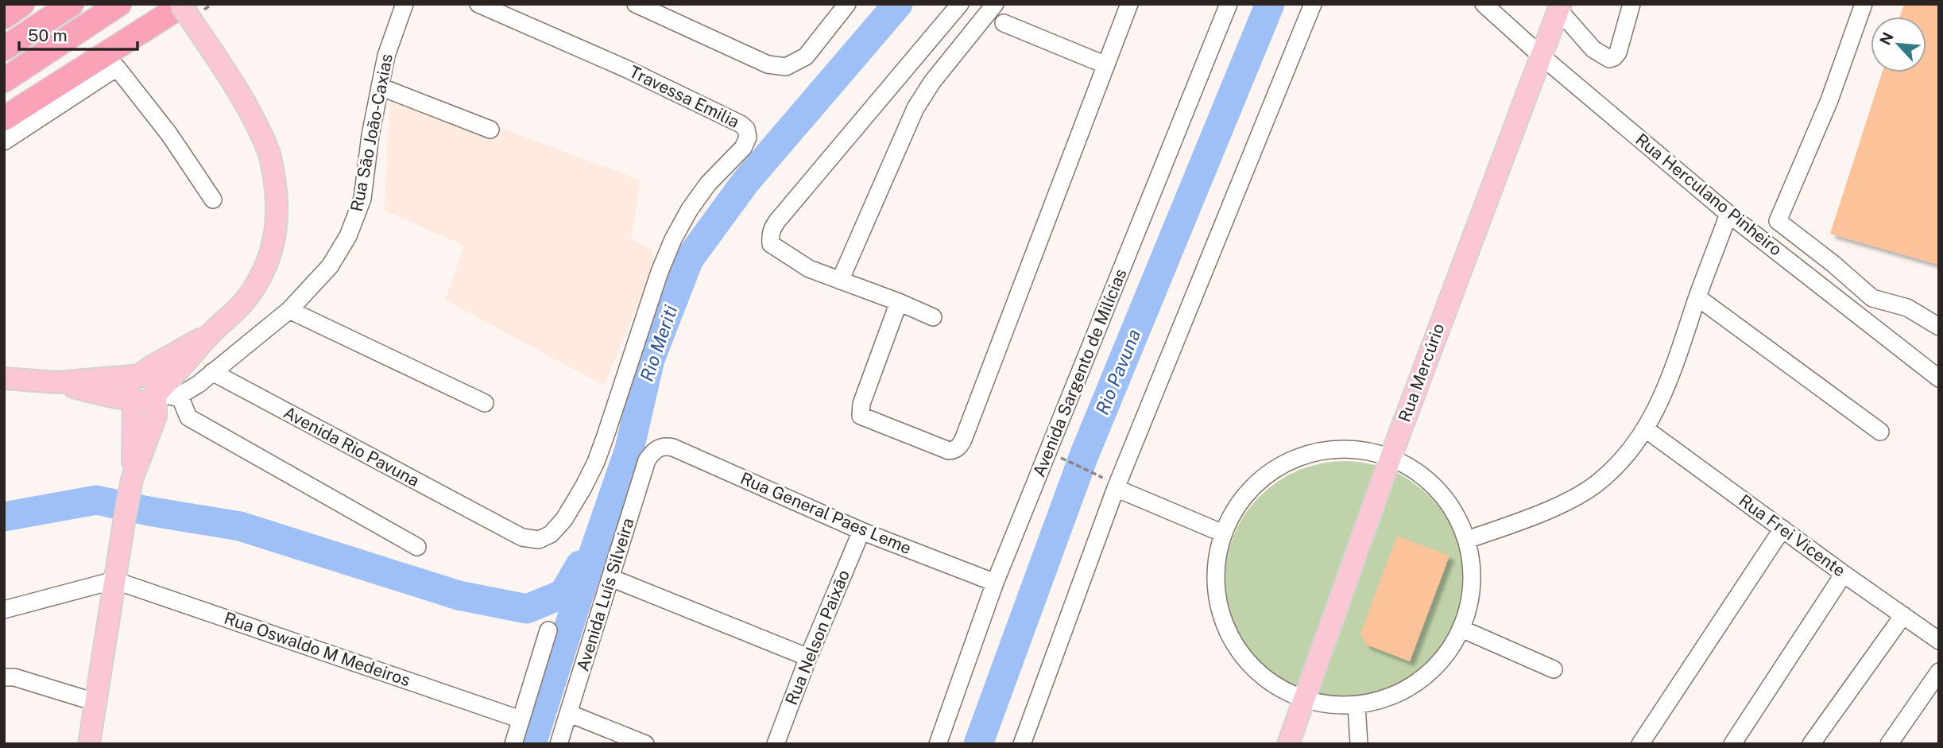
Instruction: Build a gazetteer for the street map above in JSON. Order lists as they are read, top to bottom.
{
  "streets": {
    "main road": ["Rua Mercúrio"],
    "street": [
      "Travessa Emilia",
      "Rua São João-Caxias",
      "Rua Herculano Pinheiro",
      "Avenida Sargento de Milícias",
      "Avenida Rio Pavuna",
      "Rua General Paes Leme",
      "Rua Frei Vicente",
      "Avenida Luís Silveira",
      "Rua Nelson Paixão",
      "Rua Oswaldo M Medeiros"
    ]
  },
  "crossings": [
    ["Travessa Emilia", "Avenida Rio Pavuna"],
    ["Rua São João-Caxias", "Avenida Rio Pavuna"],
    ["Rua Herculano Pinheiro", "Rua Mercúrio"],
    ["Avenida Sargento de Milícias", "Rua General Paes Leme"],
    ["Rua General Paes Leme", "Avenida Luís Silveira"],
    ["Rua General Paes Leme", "Rua Nelson Paixão"]
  ],
  "water": ["Rio Meriti", "Rio Pavuna"],
  "scale_bar": "50 m",
  "north": "top left"
}
